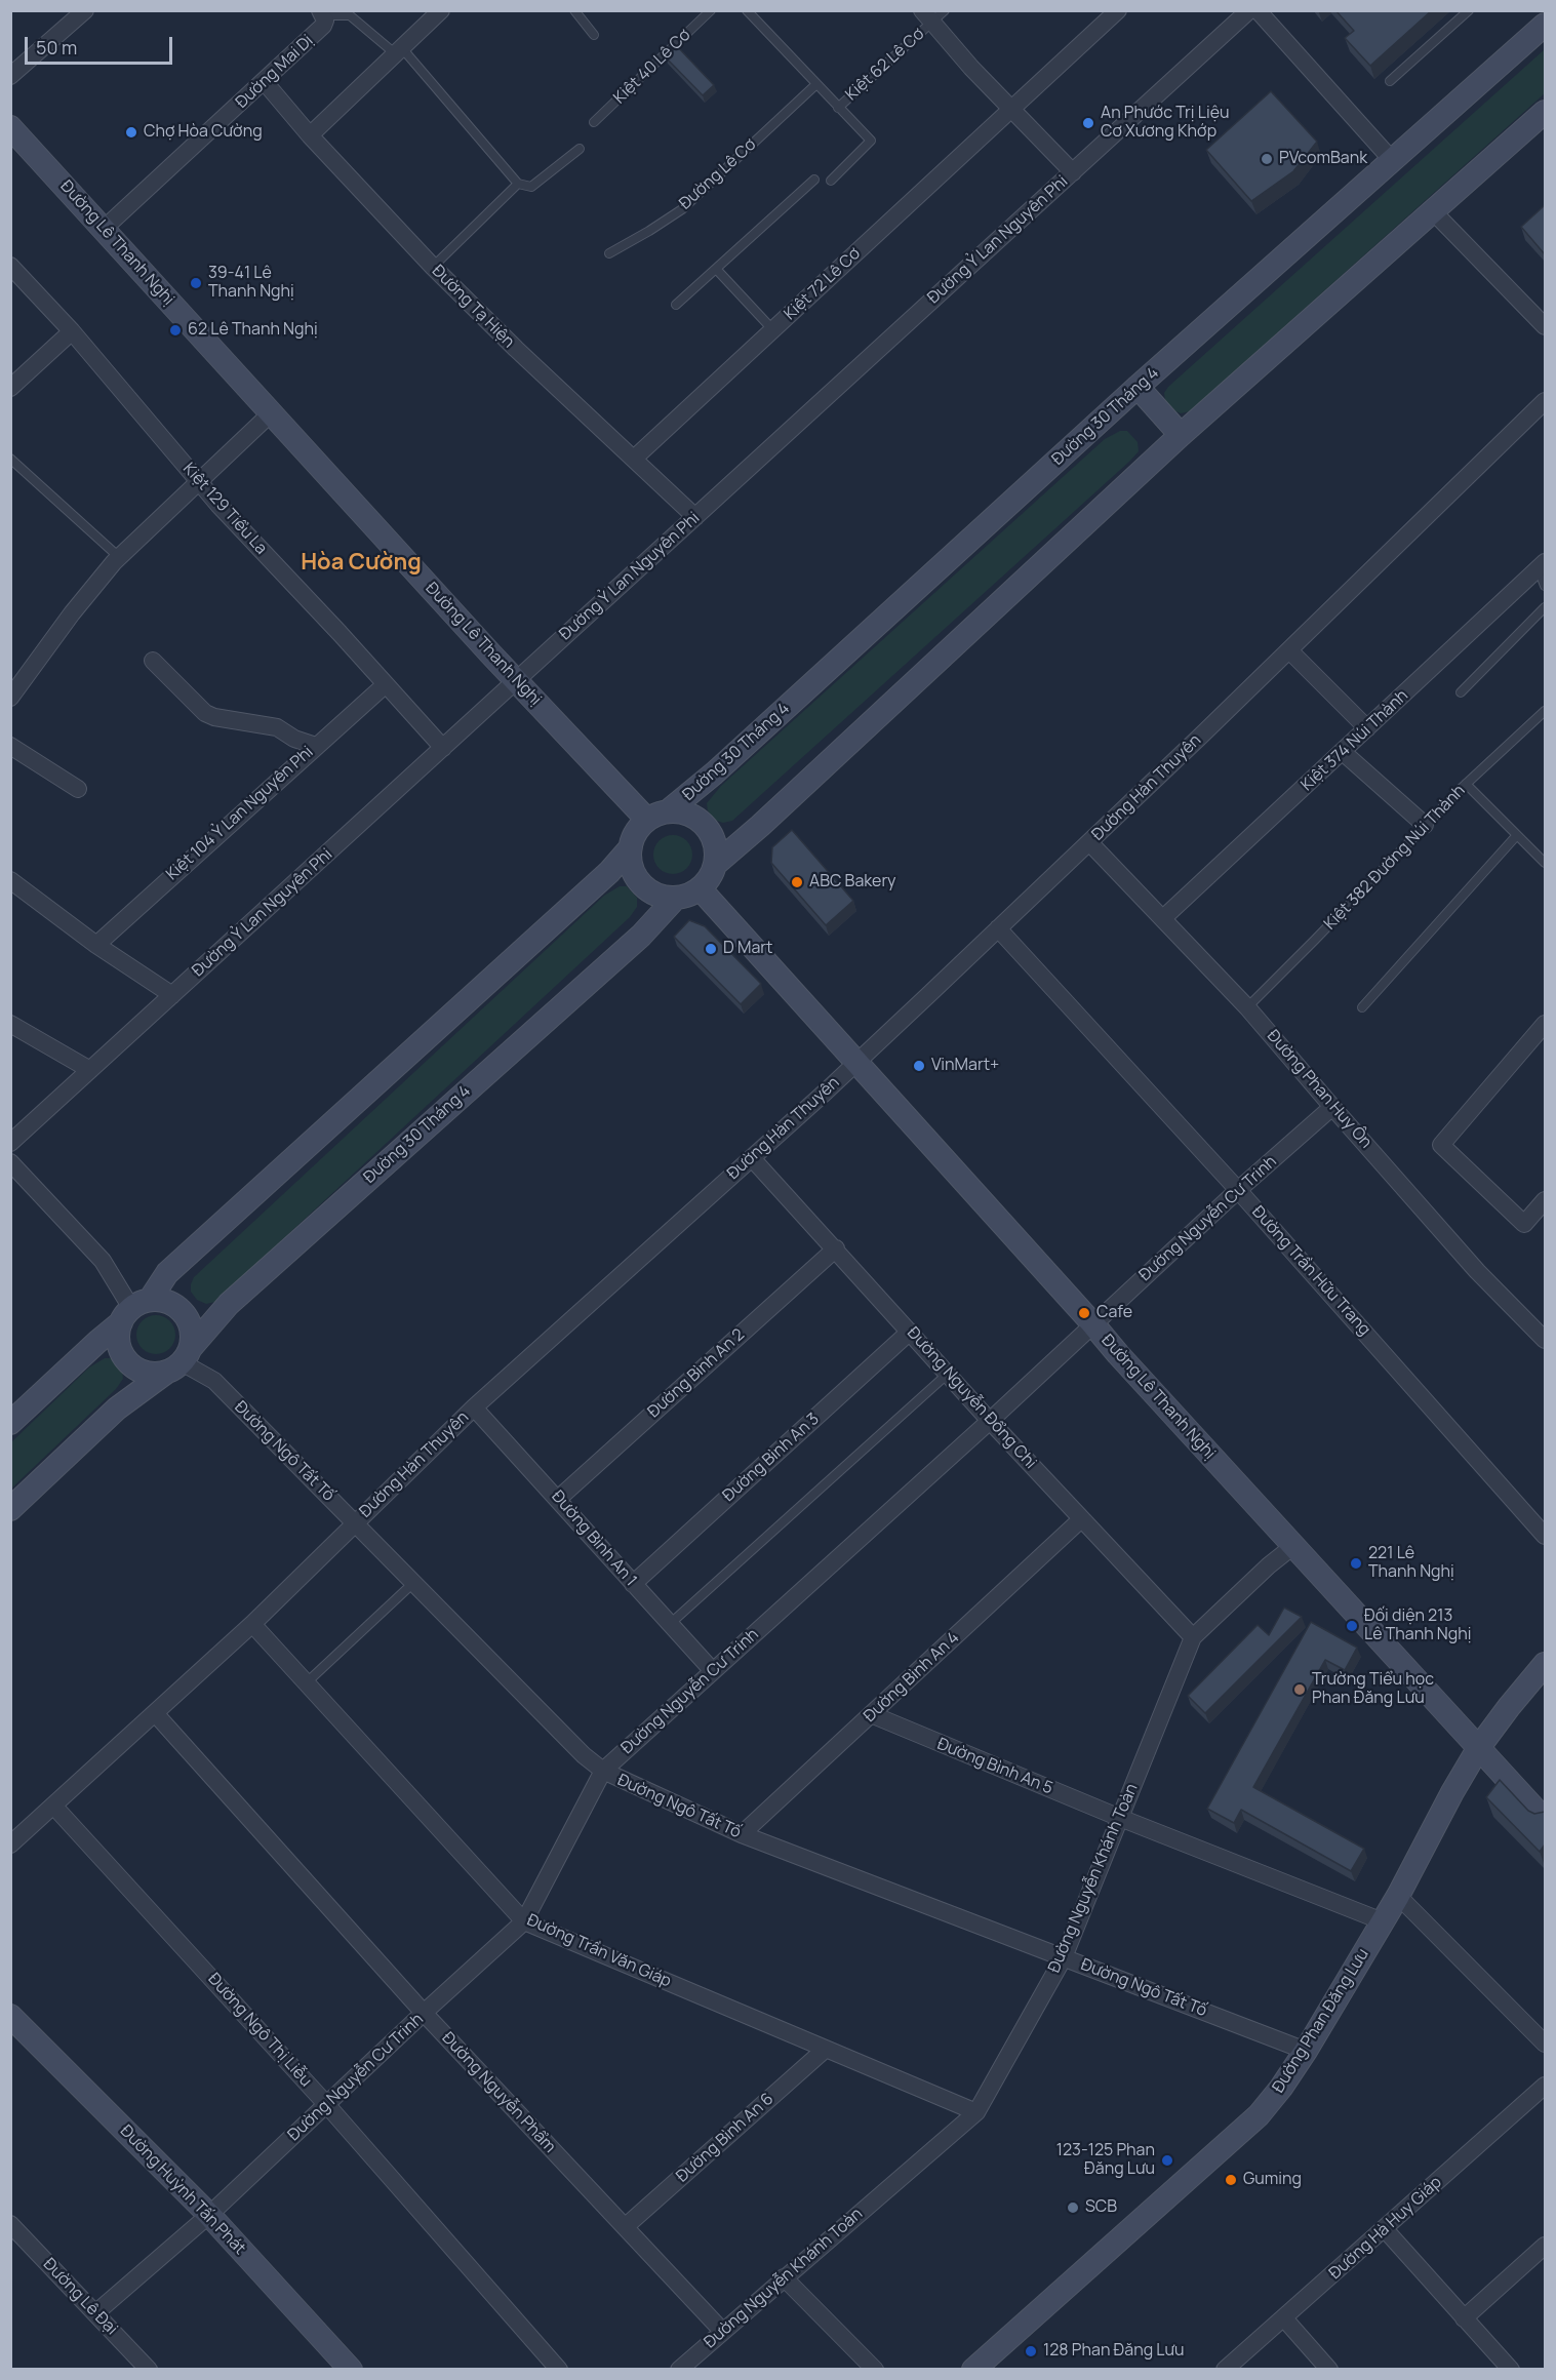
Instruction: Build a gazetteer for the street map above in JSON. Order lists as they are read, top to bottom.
{
  "streets": {
    "street": [
      "Đường Mai Dị",
      "Đường Ỷ Lan Nguyên Phi",
      "Đường Lê Thanh Nghị",
      "Kiệt 72 Lê Cơ",
      "Đường Tạ Hiện",
      "Đường 30 Tháng 4",
      "Kiệt 129 Tiểu La",
      "Kiệt 374 Núi Thành",
      "Đường Hàn Thuyên",
      "Kiệt 104 Ỷ Lan Nguyên Phi",
      "Đường Phan Huy Ôn",
      "Đường Nguyễn Cư Trinh",
      "Đường Trần Hữu Trang",
      "Đường Bình An 2",
      "Đường Nguyễn Đổng Chi",
      "Đường Ngô Tất Tố",
      "Đường Bình An 3",
      "Đường Bình An 1",
      "Đường Bình An 4",
      "Đường Bình An 5",
      "Đường Nguyễn Khánh Toàn",
      "Đường Trần Văn Giáp",
      "Đường Phan Đăng Lưu",
      "Đường Ngô Thị Liễu",
      "Đường Nguyễn Phẩm",
      "Đường Bình An 6",
      "Đường Huỳnh Tấn Phát",
      "Đường Hà Huy Giáp",
      "Đường Lê Đại"
    ],
    "lane": [
      "Kiệt 62 Lê Cơ",
      "Kiệt 40 Lê Cơ",
      "Đường Lê Cơ",
      "Kiệt 382 Đường Núi Thành"
    ]
  },
  "crossings": [
    ["Đường Mai Dị", "Đường Lê Thanh Nghị"],
    ["Đường Mai Dị", "Đường Tạ Hiện"],
    ["Đường Ỷ Lan Nguyên Phi", "Đường Lê Thanh Nghị"],
    ["Đường Ỷ Lan Nguyên Phi", "Đường Tạ Hiện"],
    ["Đường Ỷ Lan Nguyên Phi", "Kiệt 129 Tiểu La"],
    ["Đường Lê Thanh Nghị", "Đường 30 Tháng 4"],
    ["Đường Lê Thanh Nghị", "Đường Hàn Thuyên"],
    ["Đường Lê Thanh Nghị", "Đường Nguyễn Cư Trinh"],
    ["Đường Lê Thanh Nghị", "Đường Nguyễn Khánh Toàn"],
    ["Đường Lê Thanh Nghị", "Đường Phan Đăng Lưu"],
    ["Kiệt 72 Lê Cơ", "Đường Tạ Hiện"],
    ["Đường 30 Tháng 4", "Đường Ngô Tất Tố"],
    ["Kiệt 129 Tiểu La", "Kiệt 104 Ỷ Lan Nguyên Phi"],
    ["Kiệt 374 Núi Thành", "Đường Phan Huy Ôn"],
    ["Đường Hàn Thuyên", "Đường Phan Huy Ôn"],
    ["Đường Hàn Thuyên", "Đường Trần Hữu Trang"],
    ["Đường Hàn Thuyên", "Đường Nguyễn Đổng Chi"],
    ["Đường Hàn Thuyên", "Đường Ngô Tất Tố"],
    ["Đường Hàn Thuyên", "Đường Bình An 1"],
    ["Đường Hàn Thuyên", "Đường Trần Văn Giáp"],
    ["Đường Hàn Thuyên", "Đường Ngô Thị Liễu"],
    ["Đường Hàn Thuyên", "Đường Nguyễn Phẩm"],
    ["Kiệt 382 Đường Núi Thành", "Đường Phan Huy Ôn"],
    ["Đường Phan Huy Ôn", "Đường Nguyễn Cư Trinh"],
    ["Đường Nguyễn Cư Trinh", "Đường Trần Hữu Trang"],
    ["Đường Nguyễn Cư Trinh", "Đường Nguyễn Đổng Chi"],
    ["Đường Nguyễn Cư Trinh", "Đường Ngô Tất Tố"],
    ["Đường Nguyễn Cư Trinh", "Đường Bình An 1"],
    ["Đường Nguyễn Cư Trinh", "Đường Trần Văn Giáp"],
    ["Đường Nguyễn Cư Trinh", "Đường Ngô Thị Liễu"],
    ["Đường Nguyễn Cư Trinh", "Đường Nguyễn Phẩm"],
    ["Đường Nguyễn Cư Trinh", "Đường Huỳnh Tấn Phát"],
    ["Đường Nguyễn Cư Trinh", "Đường Lê Đại"],
    ["Đường Bình An 2", "Đường Nguyễn Đổng Chi"],
    ["Đường Bình An 2", "Đường Bình An 1"],
    ["Đường Nguyễn Đổng Chi", "Đường Bình An 3"],
    ["Đường Nguyễn Đổng Chi", "Đường Bình An 4"],
    ["Đường Nguyễn Đổng Chi", "Đường Nguyễn Khánh Toàn"],
    ["Đường Ngô Tất Tố", "Đường Bình An 4"],
    ["Đường Ngô Tất Tố", "Đường Nguyễn Khánh Toàn"],
    ["Đường Ngô Tất Tố", "Đường Phan Đăng Lưu"],
    ["Đường Bình An 3", "Đường Bình An 1"],
    ["Đường Bình An 4", "Đường Bình An 5"],
    ["Đường Bình An 5", "Đường Nguyễn Khánh Toàn"],
    ["Đường Bình An 5", "Đường Phan Đăng Lưu"],
    ["Đường Nguyễn Khánh Toàn", "Đường Trần Văn Giáp"],
    ["Đường Nguyễn Khánh Toàn", "Đường Nguyễn Phẩm"],
    ["Đường Trần Văn Giáp", "Đường Bình An 6"],
    ["Đường Nguyễn Phẩm", "Đường Bình An 6"]
  ],
  "districts": ["Hòa Cường"],
  "places": [
    "An Phước Trị Liệu Cơ Xương Khớp",
    "Chợ Hòa Cường",
    "PVcomBank",
    "39-41 Lê Thanh Nghị",
    "62 Lê Thanh Nghị",
    "ABC Bakery",
    "D Mart",
    "VinMart+",
    "Cafe",
    "221 Lê Thanh Nghị",
    "Đối diện 213 Lê Thanh Nghị",
    "Trường Tiểu học Phan Đăng Lưu",
    "123-125 Phan Đăng Lưu",
    "Guming",
    "SCB",
    "128 Phan Đăng Lưu"
  ],
  "scale_bar": "50 m"
}
